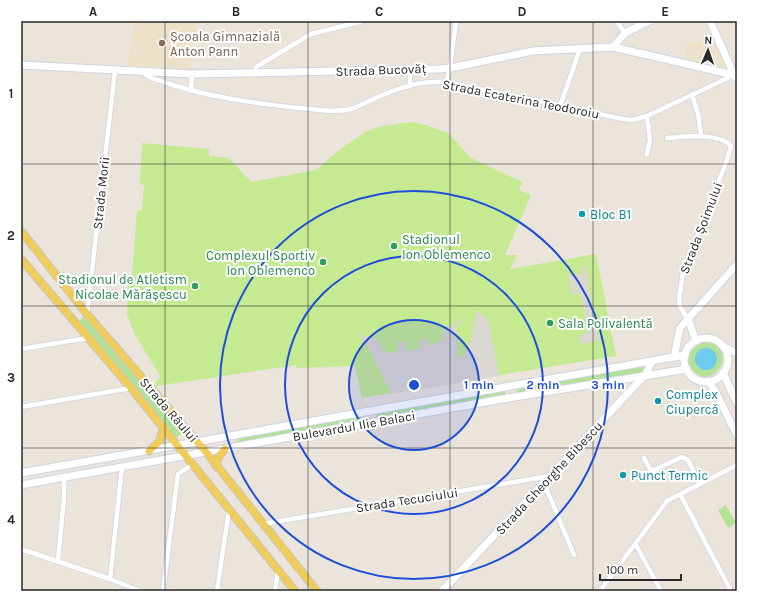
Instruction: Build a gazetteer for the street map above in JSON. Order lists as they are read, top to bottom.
{
  "streets": {
    "main road": [
      "Strada Bucovăț",
      "Strada Șoimului",
      "Strada Râului",
      "Bulevardul Ilie Balaci",
      "Strada Gheorghe Bibescu"
    ],
    "street": ["Strada Ecaterina Teodoroiu", "Strada Morii", "Strada Tecuciului"]
  },
  "crossings": [
    ["Strada Bucovăț", "Strada Ecaterina Teodoroiu"],
    ["Strada Bucovăț", "Strada Morii"],
    ["Strada Morii", "Strada Râului"],
    ["Strada Șoimului", "Bulevardul Ilie Balaci"],
    ["Strada Râului", "Bulevardul Ilie Balaci"],
    ["Strada Râului", "Strada Tecuciului"],
    ["Bulevardul Ilie Balaci", "Strada Gheorghe Bibescu"],
    ["Strada Gheorghe Bibescu", "Strada Tecuciului"]
  ],
  "places": [
    "Școala Gimnazială Anton Pann",
    "Bloc B1",
    "Stadionul Ion Oblemenco",
    "Complexul Sportiv Ion Oblemenco",
    "Stadionul de Atletism Nicolae Mărășescu",
    "Sala Polivalentă",
    "Complex Ciupercă",
    "Punct Termic"
  ],
  "scale_bar": "100 m",
  "north": "top",
  "grid": {
    "columns": [
      "A",
      "B",
      "C",
      "D",
      "E"
    ],
    "rows": [
      "1",
      "2",
      "3",
      "4"
    ]
  },
  "rings": ["1 min", "2 min", "3 min"]
}
